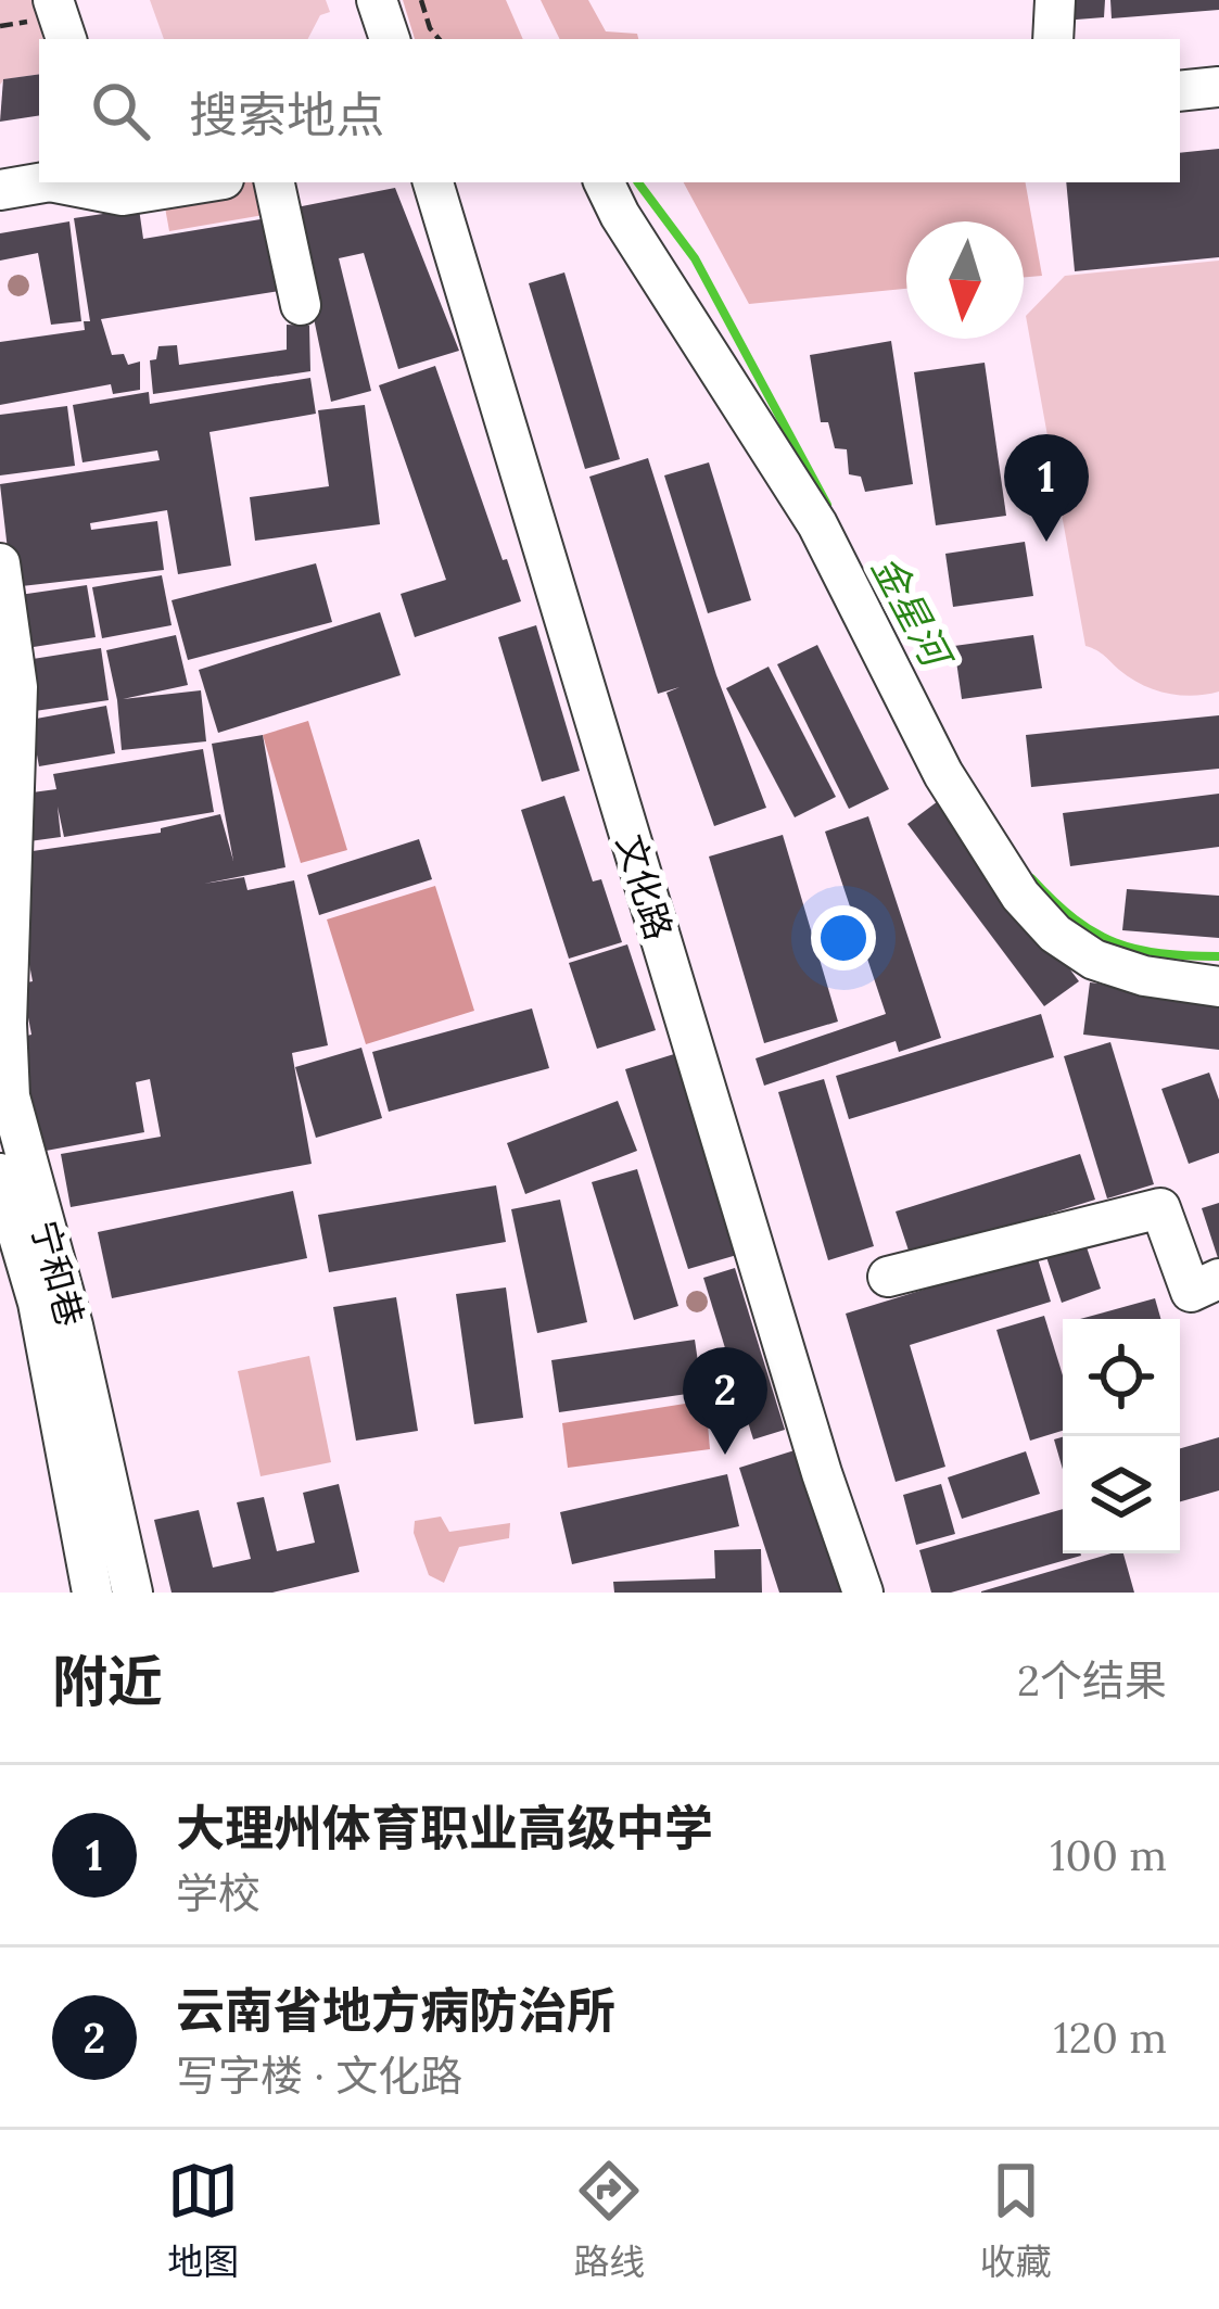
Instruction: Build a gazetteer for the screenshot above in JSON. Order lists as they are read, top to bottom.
{
  "streets": {
    "street": ["文化路", "宁和巷"]
  },
  "water": ["金星河"],
  "north": "bottom",
  "page": {
    "search": "搜索地点",
    "pins": ["1", "2"],
    "heading": ["附近", "2个结果"],
    "list": [
      {
        "mark": "1",
        "name": "大理州体育职业高级中学",
        "note": "学校",
        "value": "100 m"
      },
      {
        "mark": "2",
        "name": "云南省地方病防治所",
        "note": "写字楼 · 文化路",
        "value": "120 m"
      }
    ],
    "nav": ["地图", "路线", "收藏"]
  }
}
